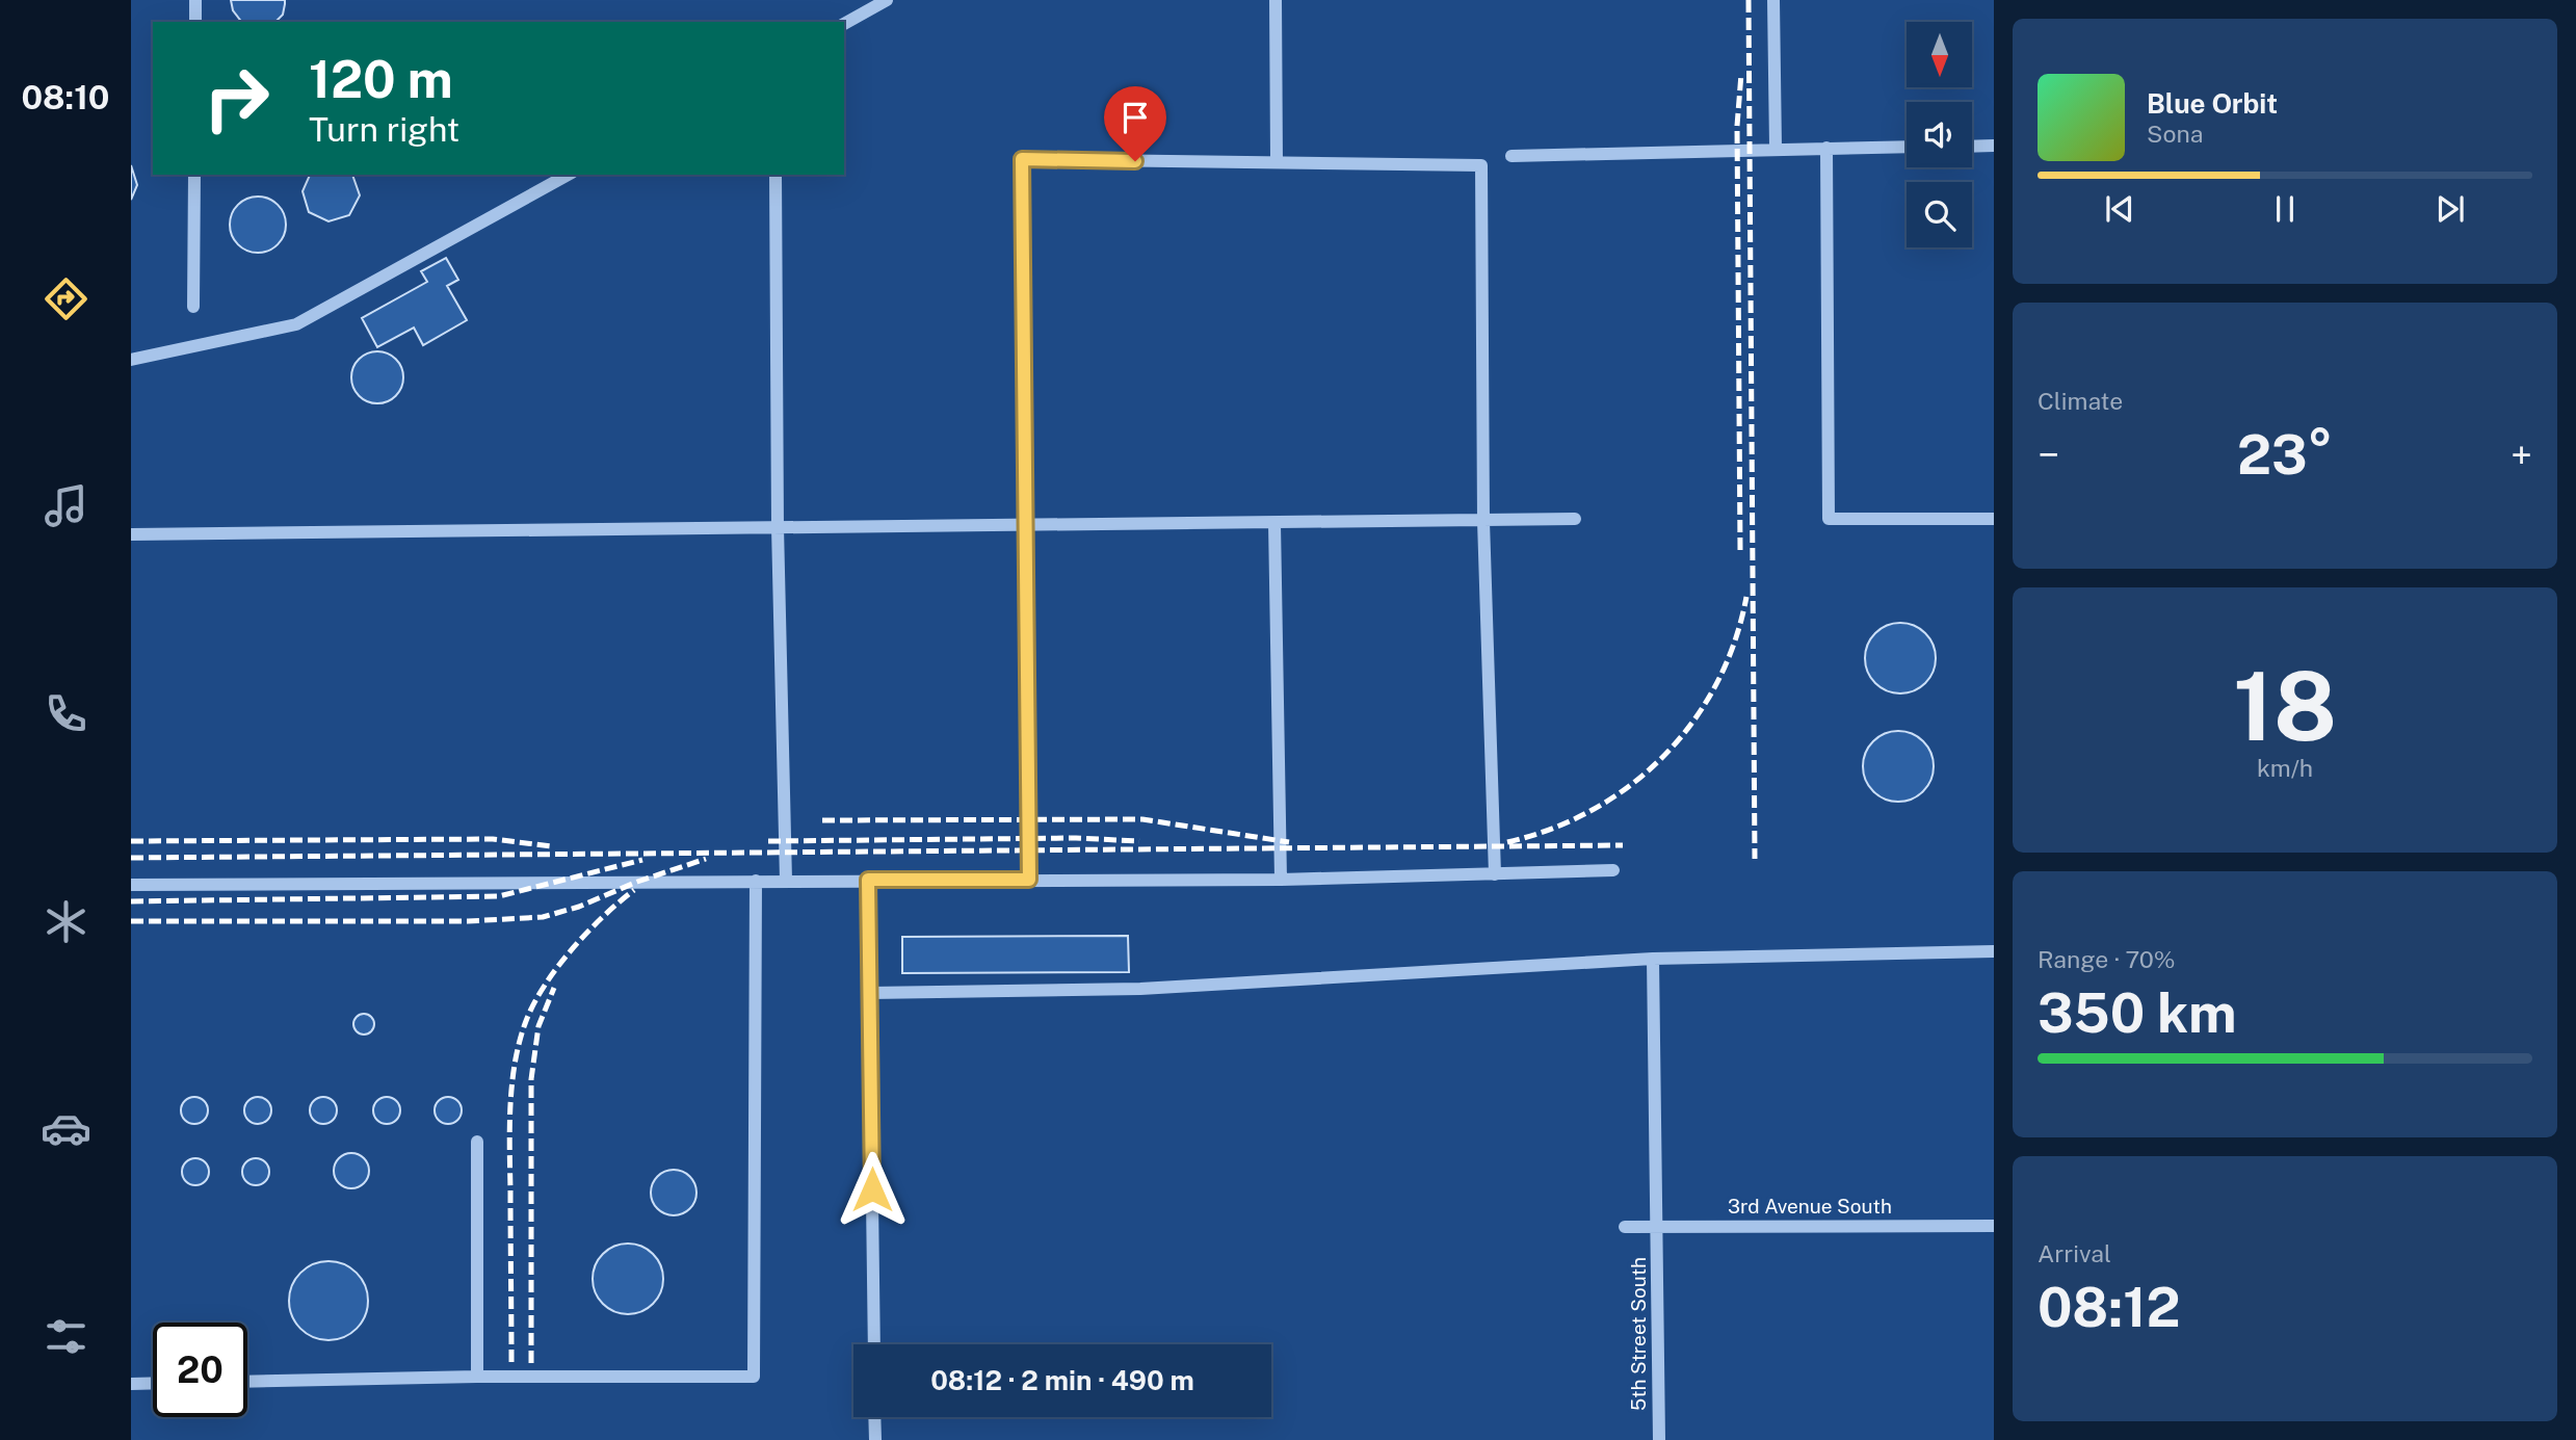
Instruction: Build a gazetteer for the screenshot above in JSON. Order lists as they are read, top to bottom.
{
  "streets": {
    "street": ["3rd Avenue South", "5th Street South"]
  },
  "crossings": [
    ["3rd Avenue South", "5th Street South"]
  ],
  "north": "bottom",
  "page": {
    "tabs": "08:10",
    "turn": ["120 m", "Turn right"],
    "song": ["Blue Orbit", "Sona"],
    "tile": [
      "Climate",
      ["18", "km/h"],
      ["Range · 70%", "350 km"],
      ["Arrival", "08:12"]
    ],
    "heat": ["−", "23°", "+"],
    "limit": "20",
    "trip": "08:12 · 2 min · 490 m"
  }
}
